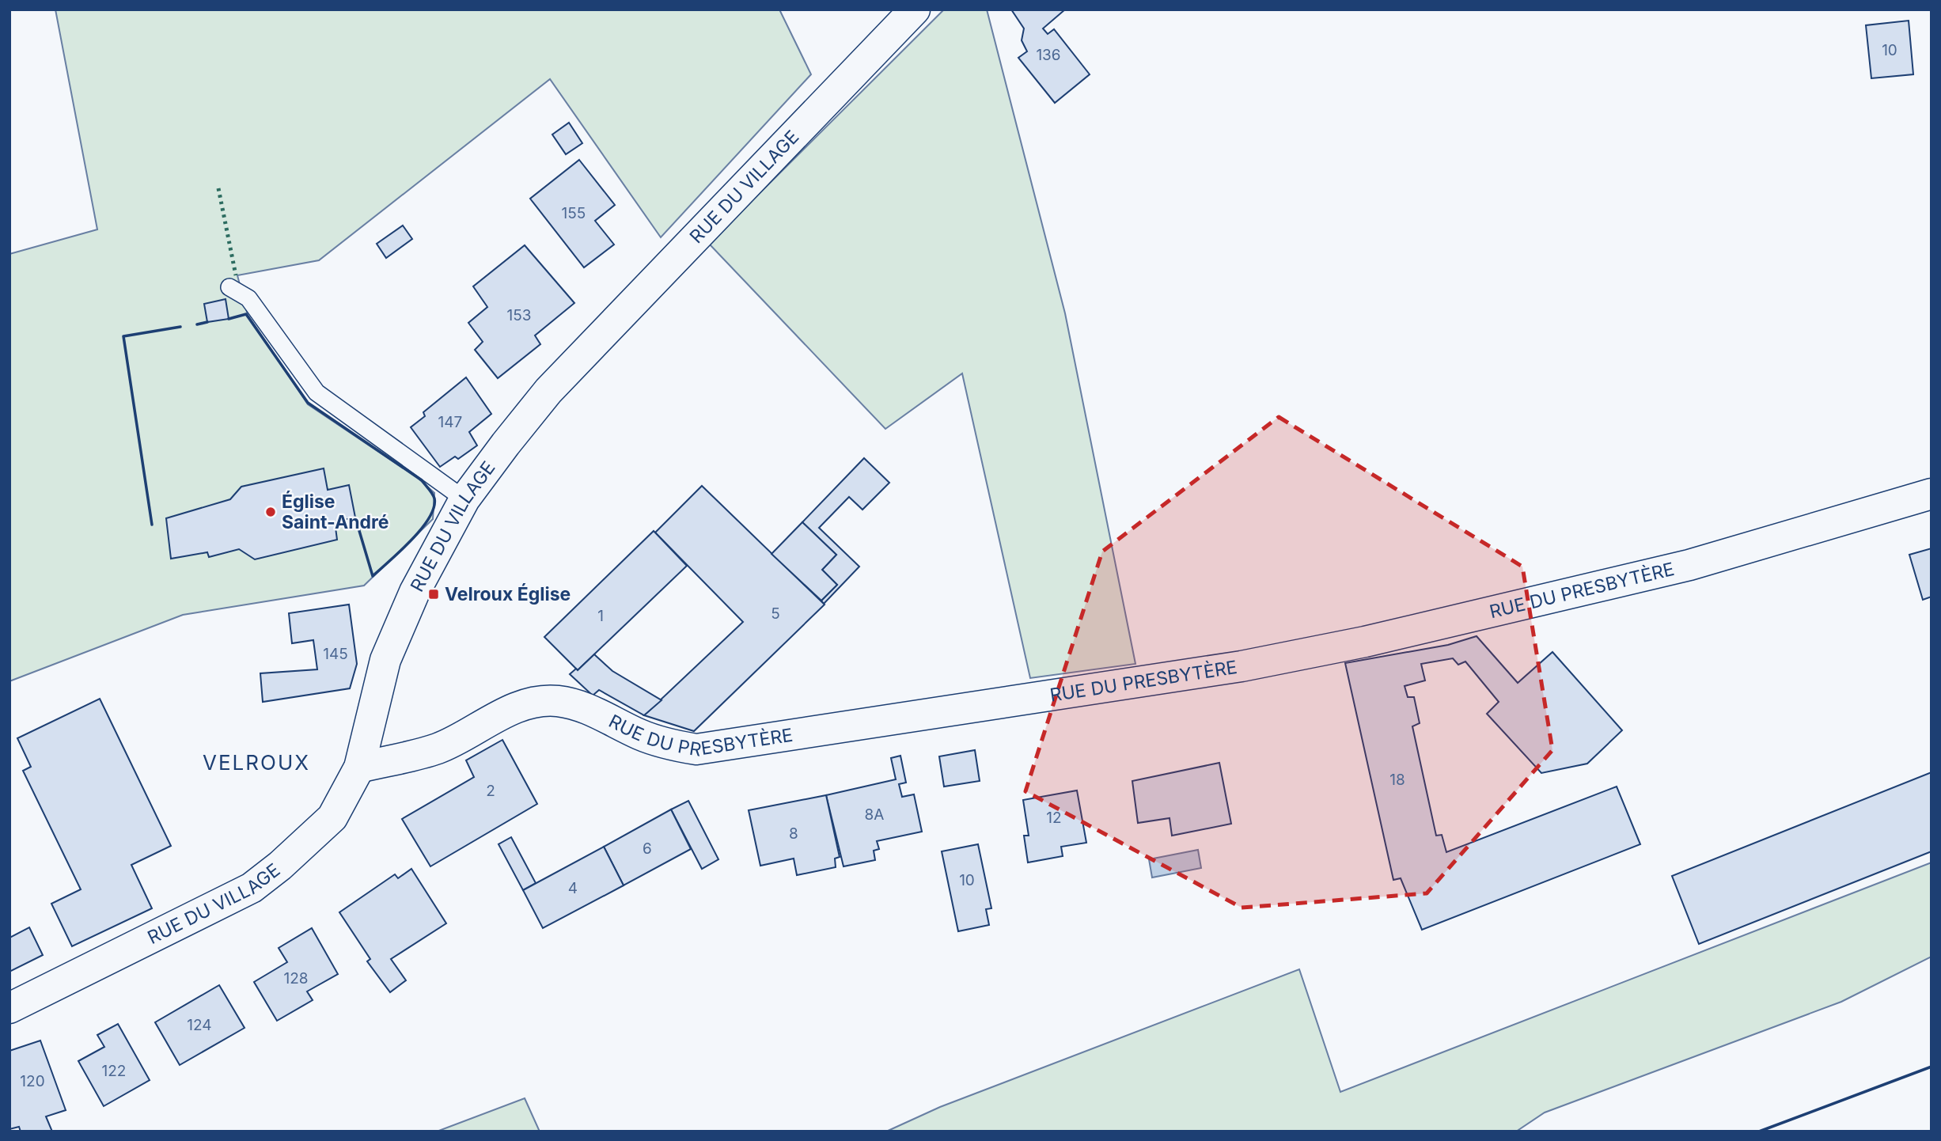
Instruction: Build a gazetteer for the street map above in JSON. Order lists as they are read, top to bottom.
{
  "streets": {
    "street": ["RUE DU VILLAGE", "RUE DU PRESBYTÈRE"]
  },
  "crossings": [
    ["RUE DU VILLAGE", "RUE DU PRESBYTÈRE"]
  ],
  "districts": ["VELROUX"],
  "places": {
    "other": ["Église Saint-André"],
    "transit": ["Velroux Église"]
  },
  "house_numbers": [
    "10",
    "136",
    "155",
    "153",
    "147",
    "5",
    "1",
    "145",
    "18",
    "2",
    "8A",
    "12",
    "8",
    "6",
    "10",
    "4",
    "128",
    "124",
    "122",
    "120"
  ]
}
